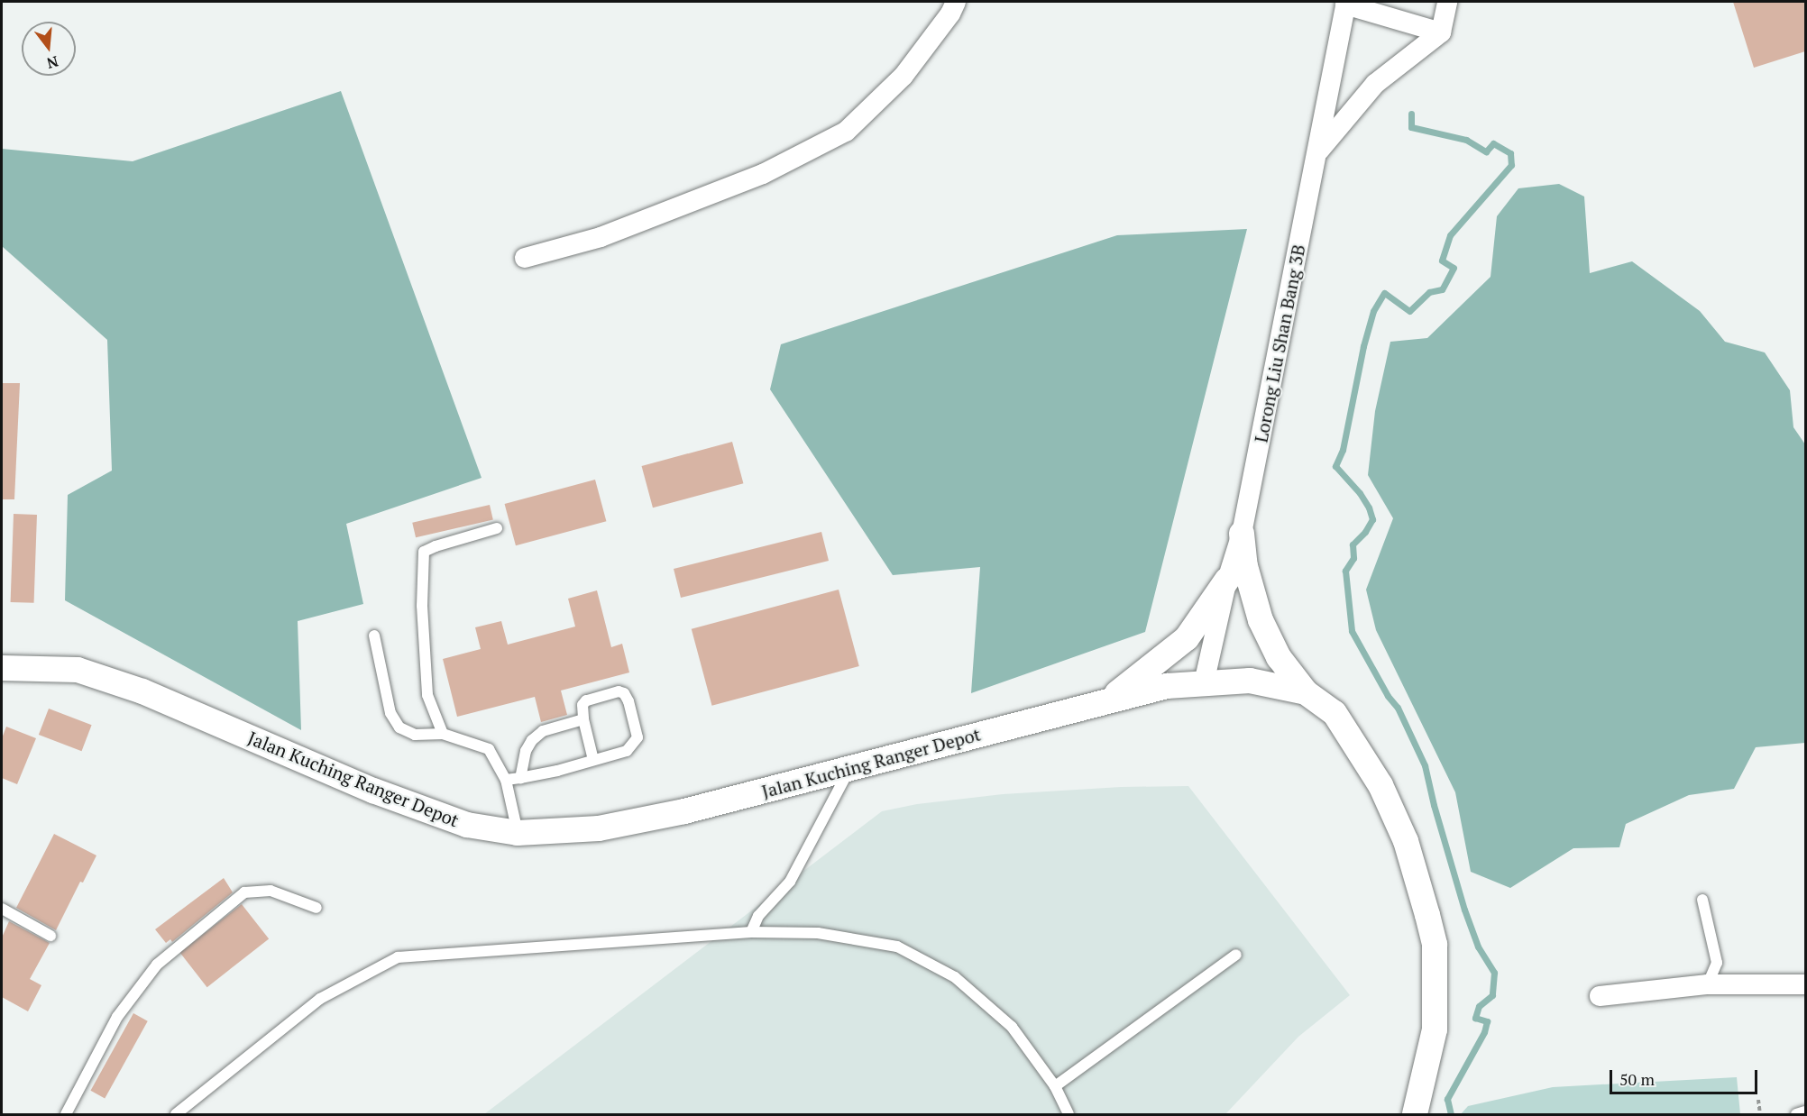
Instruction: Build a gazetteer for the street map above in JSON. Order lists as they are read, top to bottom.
{
  "streets": {
    "street": ["Lorong Liu Shan Bang 3B", "Jalan Kuching Ranger Depot"]
  },
  "crossings": [
    ["Lorong Liu Shan Bang 3B", "Jalan Kuching Ranger Depot"]
  ],
  "scale_bar": "50 m",
  "north": "bottom"
}
